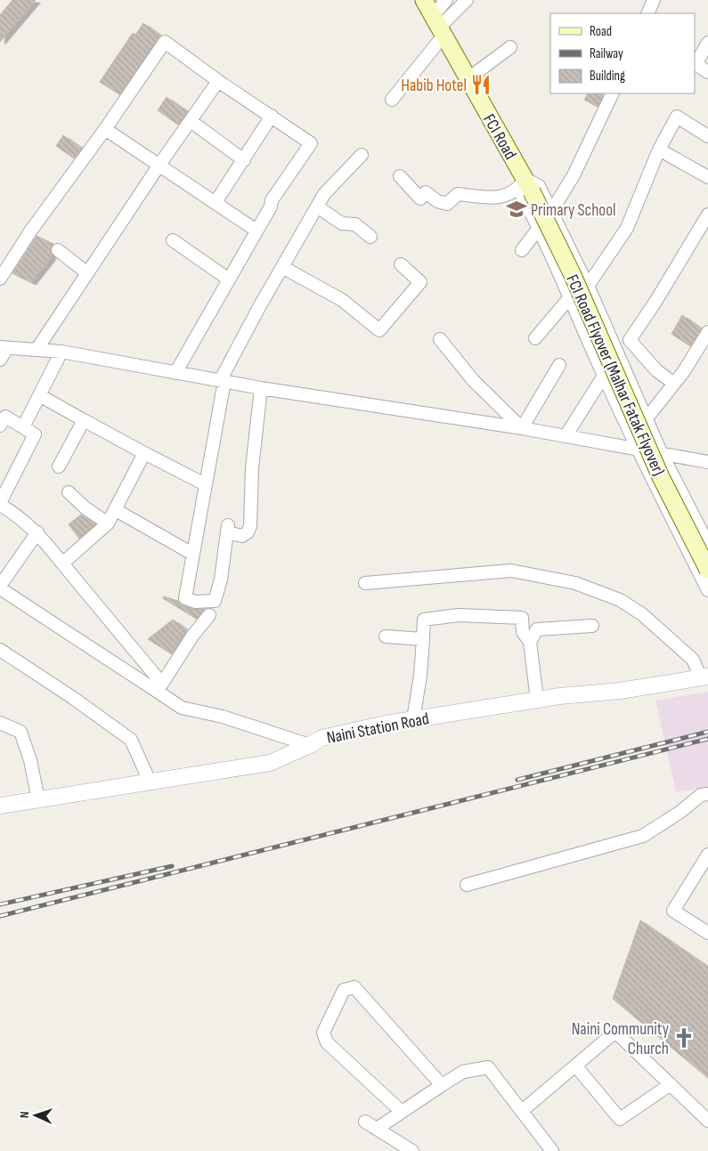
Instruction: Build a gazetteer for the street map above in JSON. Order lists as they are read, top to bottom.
{
  "streets": {
    "main road": ["FCI Road", "FCI Road Flyover (Malhar Fatak Flyover)"],
    "street": ["Naini Station Road"]
  },
  "crossings": [
    ["FCI Road", "FCI Road Flyover (Malhar Fatak Flyover)"]
  ],
  "places": {
    "restaurant": ["Habib Hotel"],
    "school or university": ["Primary School"],
    "church": ["Naini Community Church"]
  },
  "legend": ["Road", "Railway", "Building"],
  "north": "left"
}
